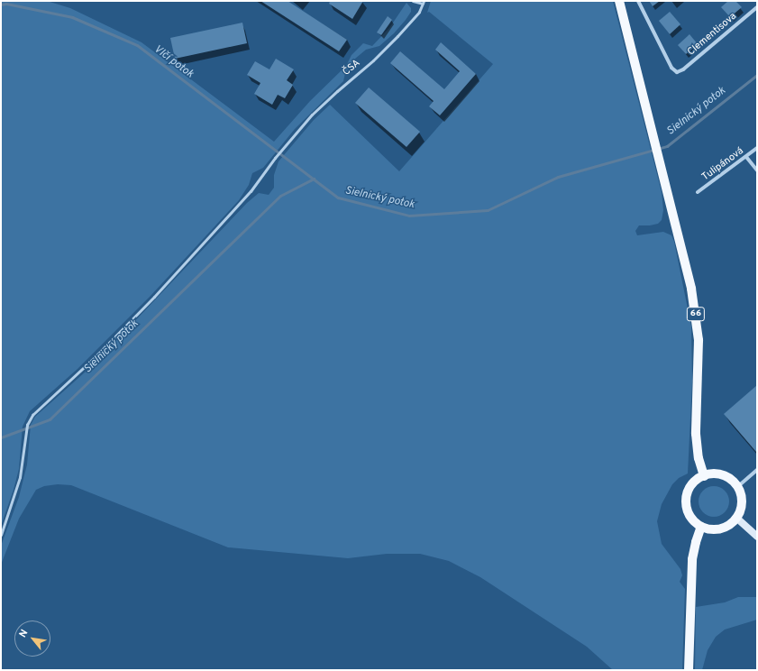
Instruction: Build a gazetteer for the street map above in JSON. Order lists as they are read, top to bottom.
{
  "streets": {
    "main road": ["66"],
    "street": ["Clementisova", "Tulipánová"],
    "lane": ["ČSA"]
  },
  "water": ["Vlčí potok", "Sielnický potok"],
  "north": "top left"
}
